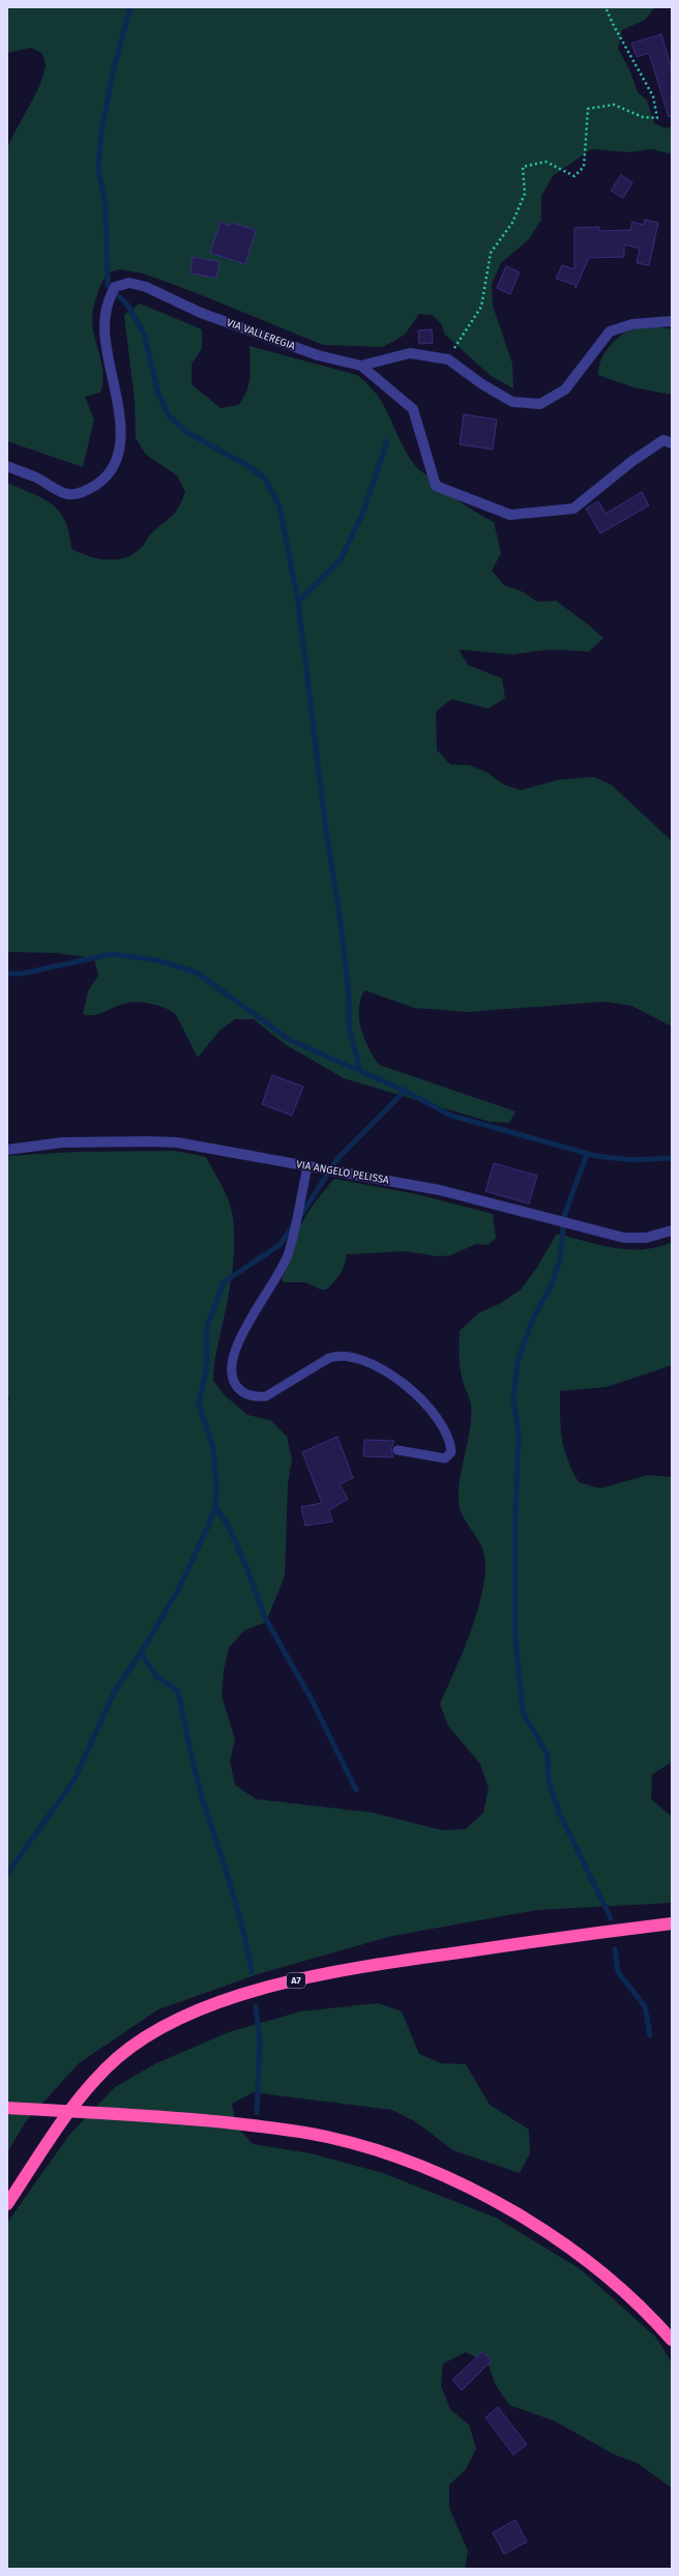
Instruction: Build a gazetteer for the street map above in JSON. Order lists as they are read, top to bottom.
{
  "streets": {
    "highway": ["A7"],
    "street": ["VIA VALLEREGIA", "VIA ANGELO PELISSA"]
  }
}
